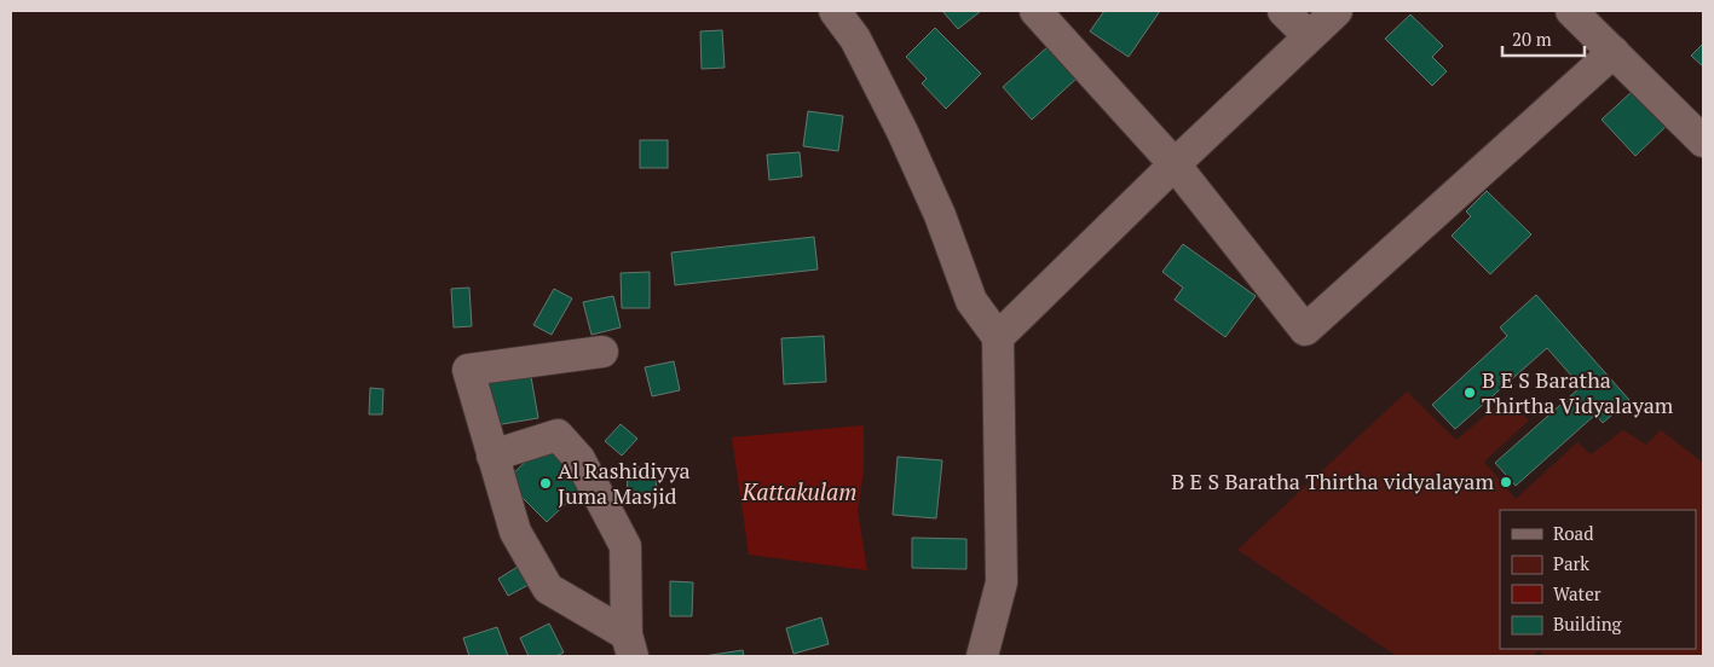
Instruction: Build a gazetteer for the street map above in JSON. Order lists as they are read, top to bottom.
{
  "water": ["Kattakulam"],
  "places": ["B E S Baratha Thirtha Vidyalayam", "B E S Baratha Thirtha vidyalayam", "Al Rashidiyya Juma Masjid"],
  "legend": [
    "Road",
    "Park",
    "Water",
    "Building"
  ],
  "scale_bar": "20 m"
}
